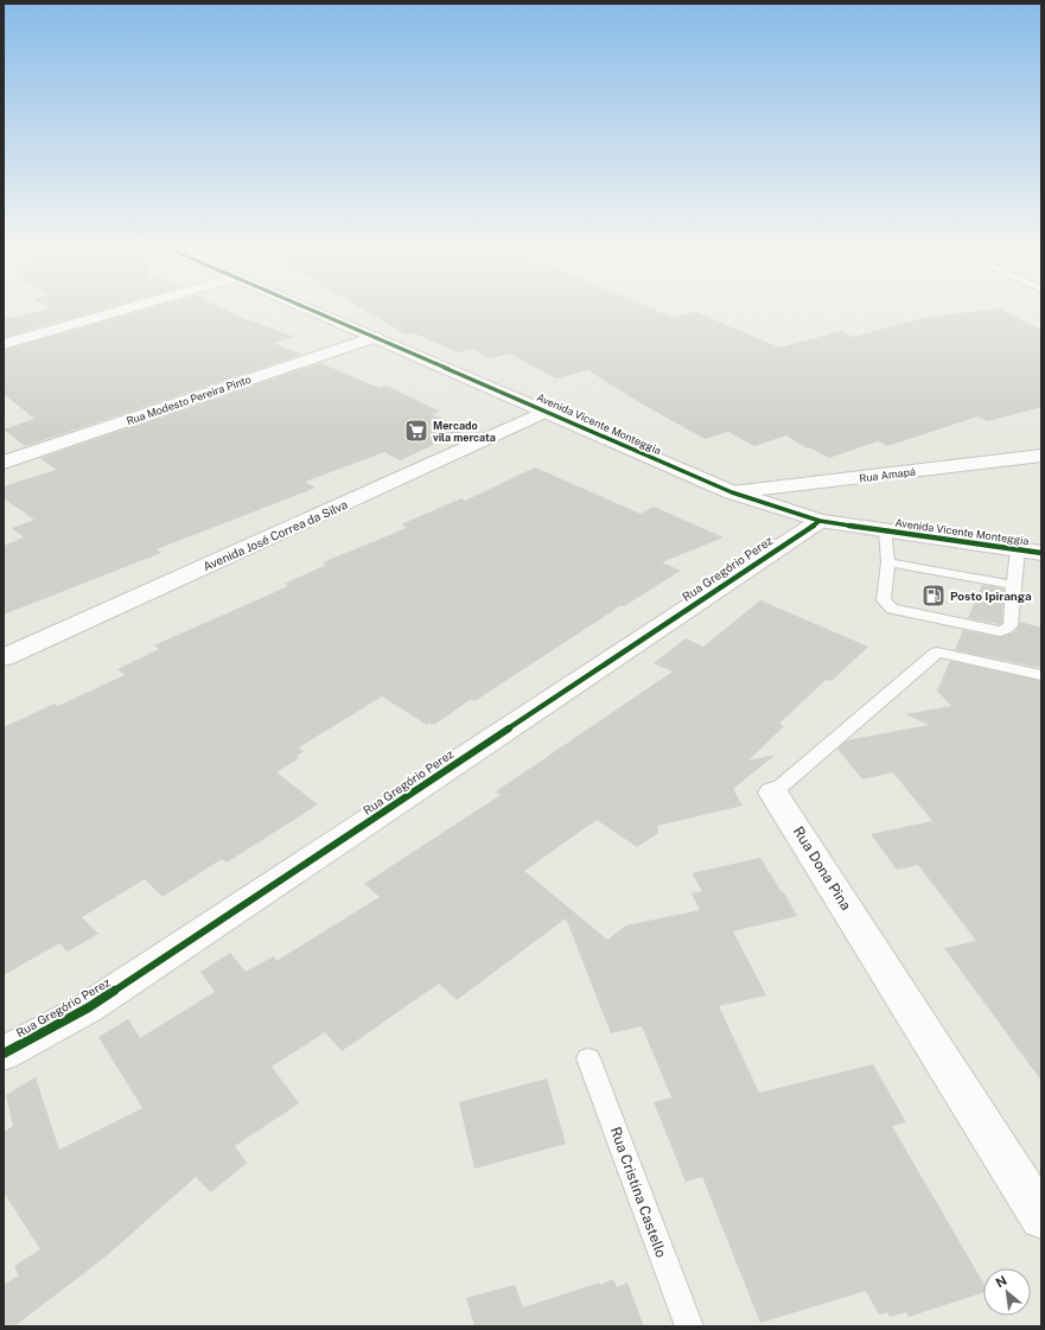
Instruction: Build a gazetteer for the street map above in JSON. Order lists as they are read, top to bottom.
{
  "streets": {
    "street": [
      "Rua Modesto Pereira Pinto",
      "Avenida Vicente Monteggia",
      "Rua Amapá",
      "Avenida José Correa da Silva",
      "Rua Gregório Perez",
      "Rua Dona Pina"
    ],
    "lane": ["Rua Cristina Castello"]
  },
  "crossings": [
    ["Rua Modesto Pereira Pinto", "Avenida Vicente Monteggia"],
    ["Avenida Vicente Monteggia", "Rua Amapá"],
    ["Avenida Vicente Monteggia", "Avenida José Correa da Silva"],
    ["Avenida Vicente Monteggia", "Rua Gregório Perez"]
  ],
  "places": {
    "supermarket": ["Mercado vila mercata"],
    "fuel station": ["Posto Ipiranga"]
  },
  "north": "top left"
}
